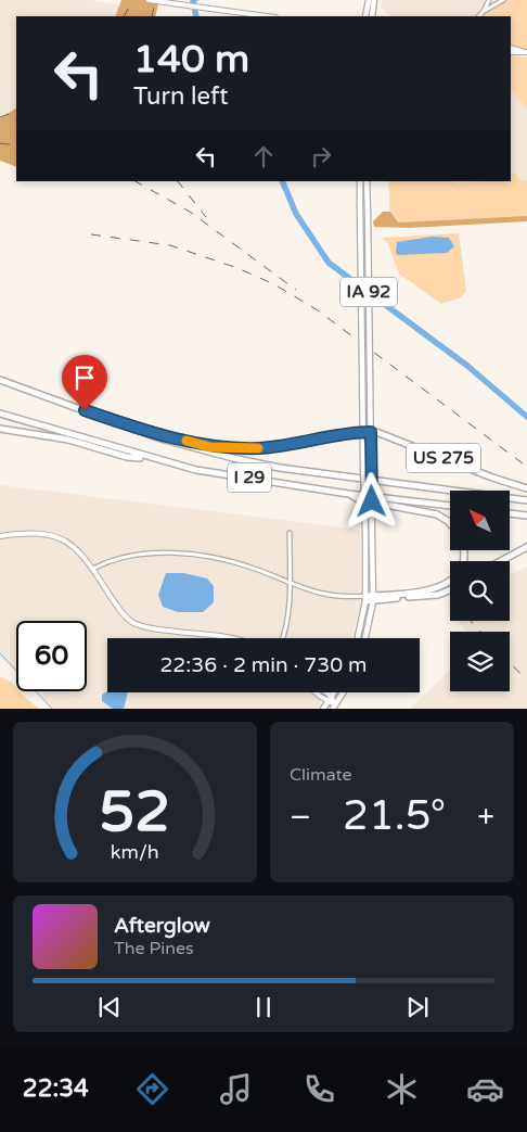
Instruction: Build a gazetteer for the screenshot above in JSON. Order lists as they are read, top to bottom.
{
  "streets": {
    "highway": ["US 275", "I 29"],
    "main road": ["IA 92"]
  },
  "crossings": [
    ["IA 92", "US 275"]
  ],
  "north": "top left",
  "page": {
    "turn": ["140 m", "Turn left"],
    "limit": "60",
    "trip": "22:36 · 2 min · 730 m",
    "tile": "Climate",
    "heat": ["−", "21.5°", "+"],
    "song": ["Afterglow", "The Pines"],
    "tabs": "22:34",
    "gauge": ["52", "km/h"]
  }
}
